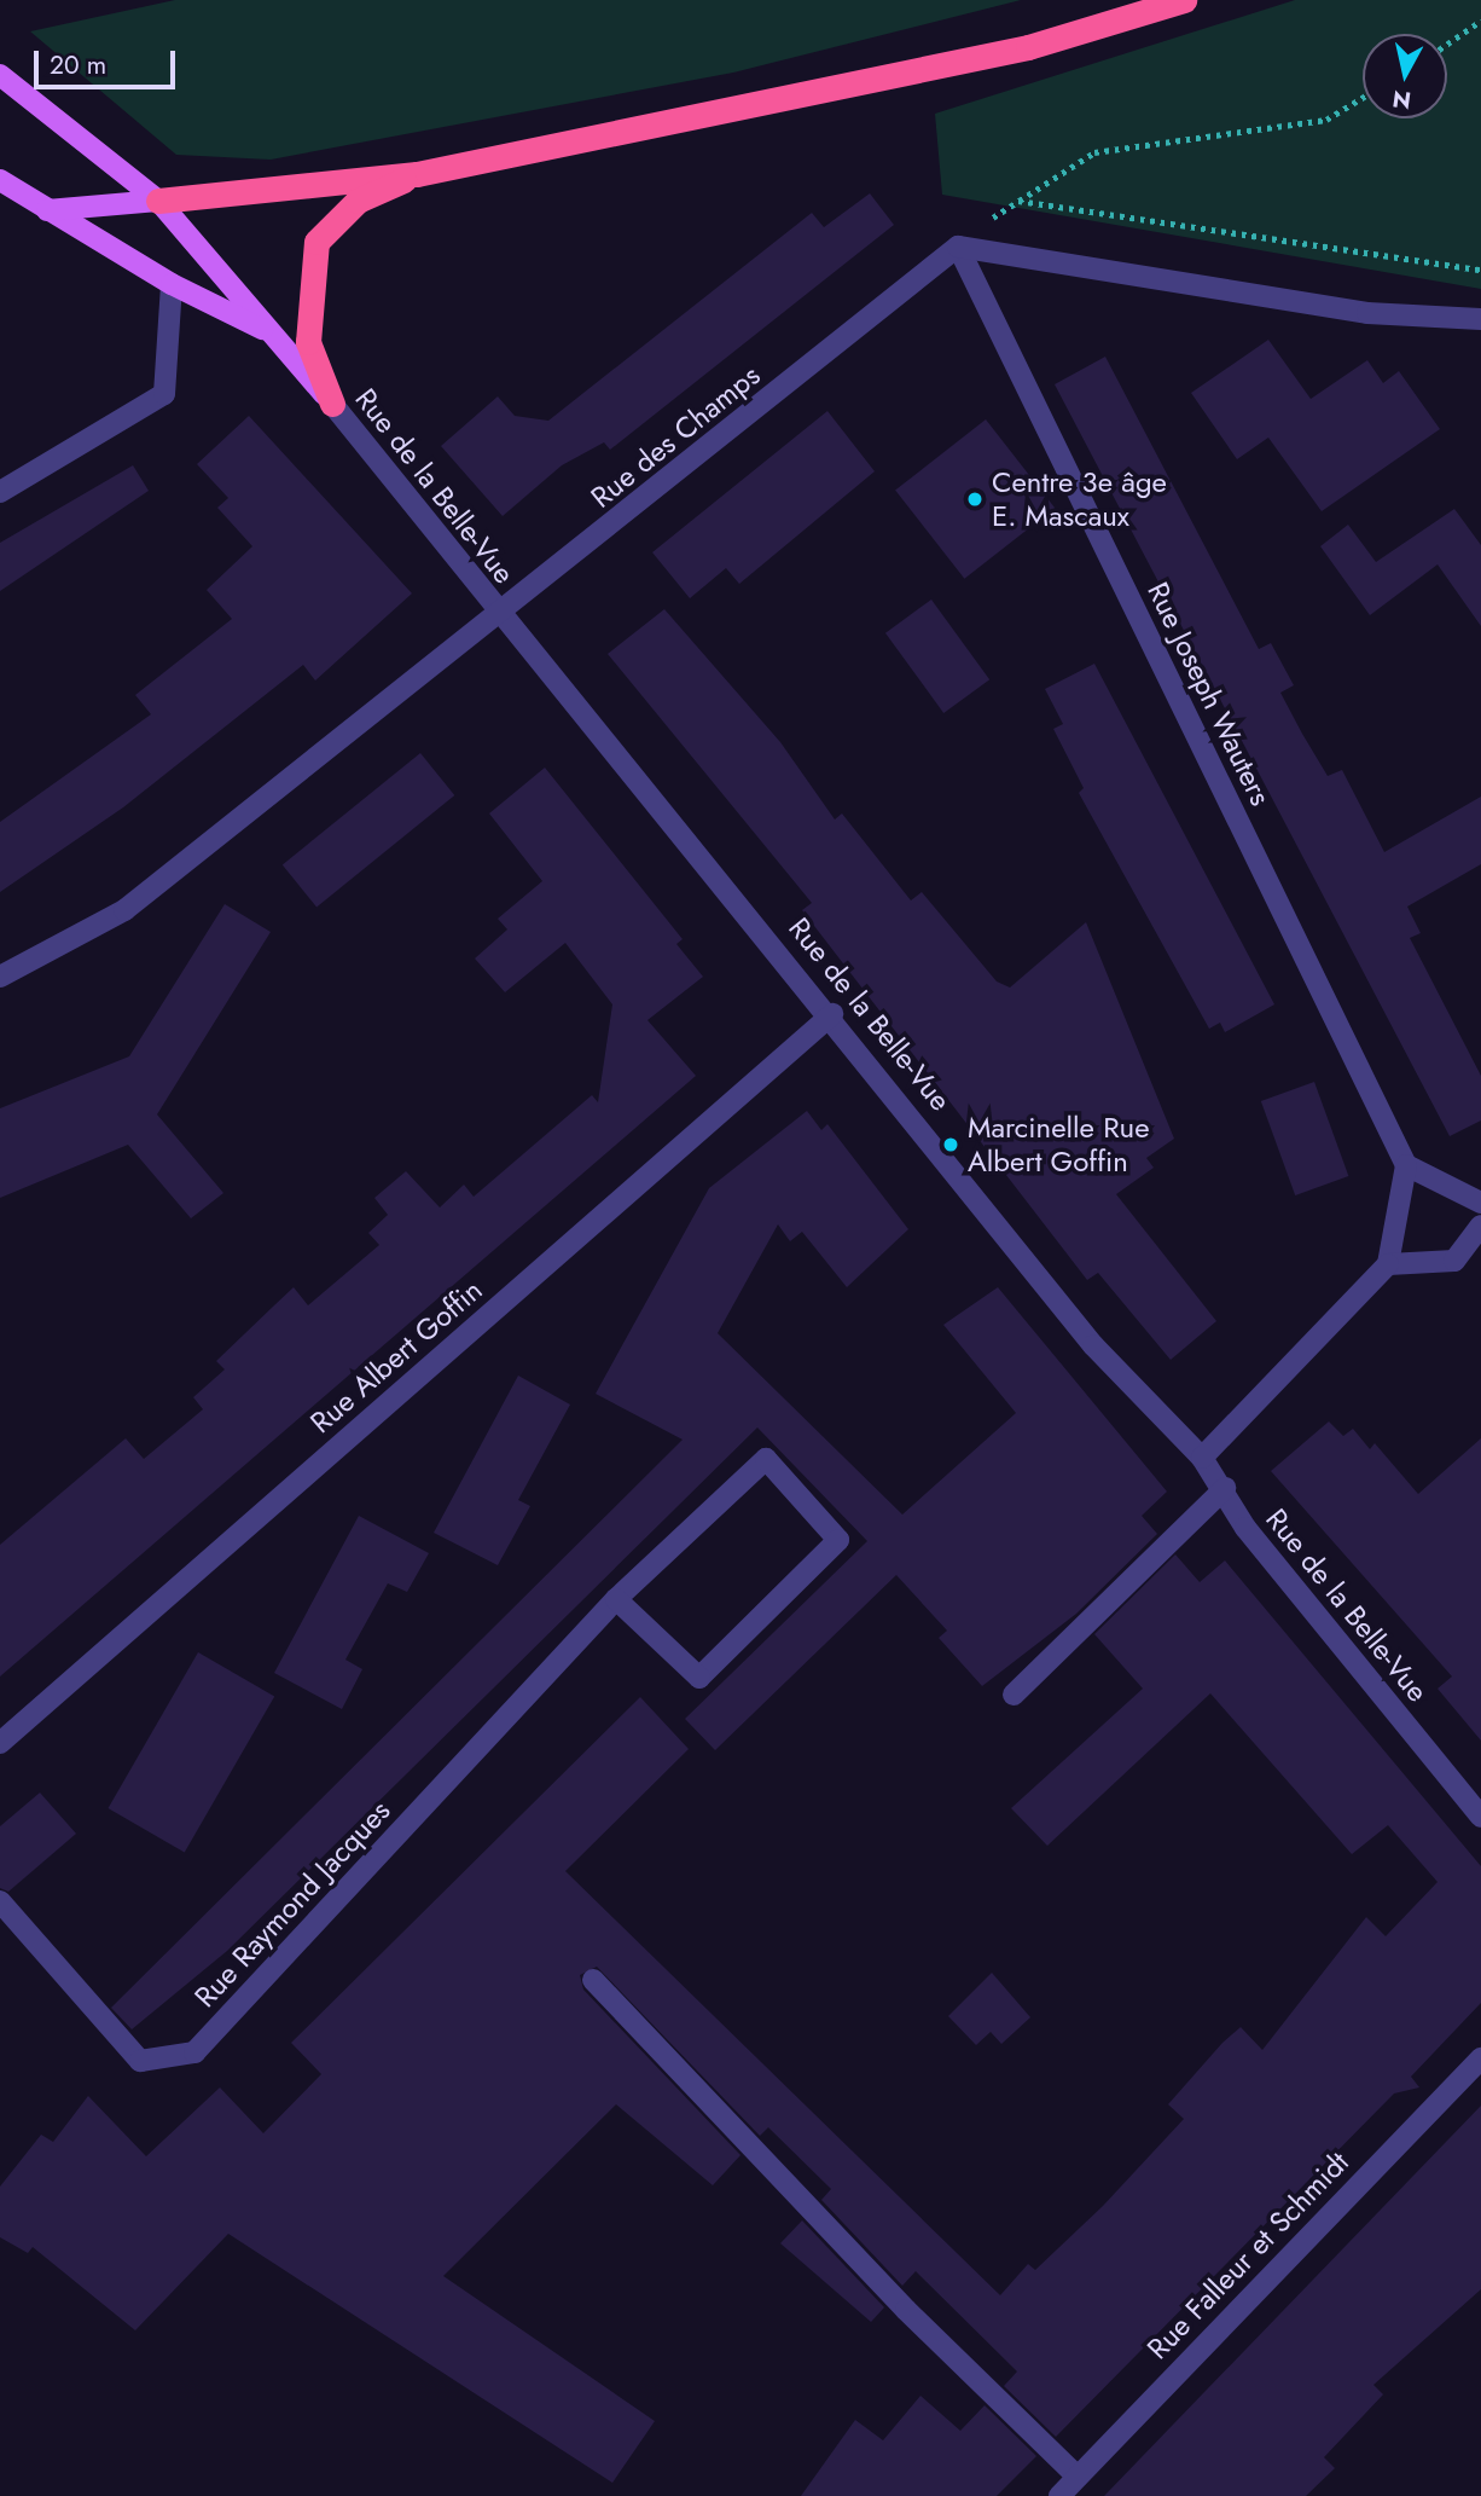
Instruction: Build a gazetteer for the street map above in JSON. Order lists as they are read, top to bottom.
{
  "streets": {
    "main road": ["Rue de la Belle-Vue"],
    "street": [
      "Rue des Champs",
      "Rue Joseph Wauters",
      "Rue Albert Goffin",
      "Rue Raymond Jacques",
      "Rue Falleur et Schmidt"
    ]
  },
  "crossings": [
    ["Rue des Champs", "Rue de la Belle-Vue"],
    ["Rue des Champs", "Rue Joseph Wauters"],
    ["Rue de la Belle-Vue", "Rue Albert Goffin"]
  ],
  "places": ["Centre 3e âge E. Mascaux", "Marcinelle Rue Albert Goffin"],
  "scale_bar": "20 m",
  "north": "bottom"
}
